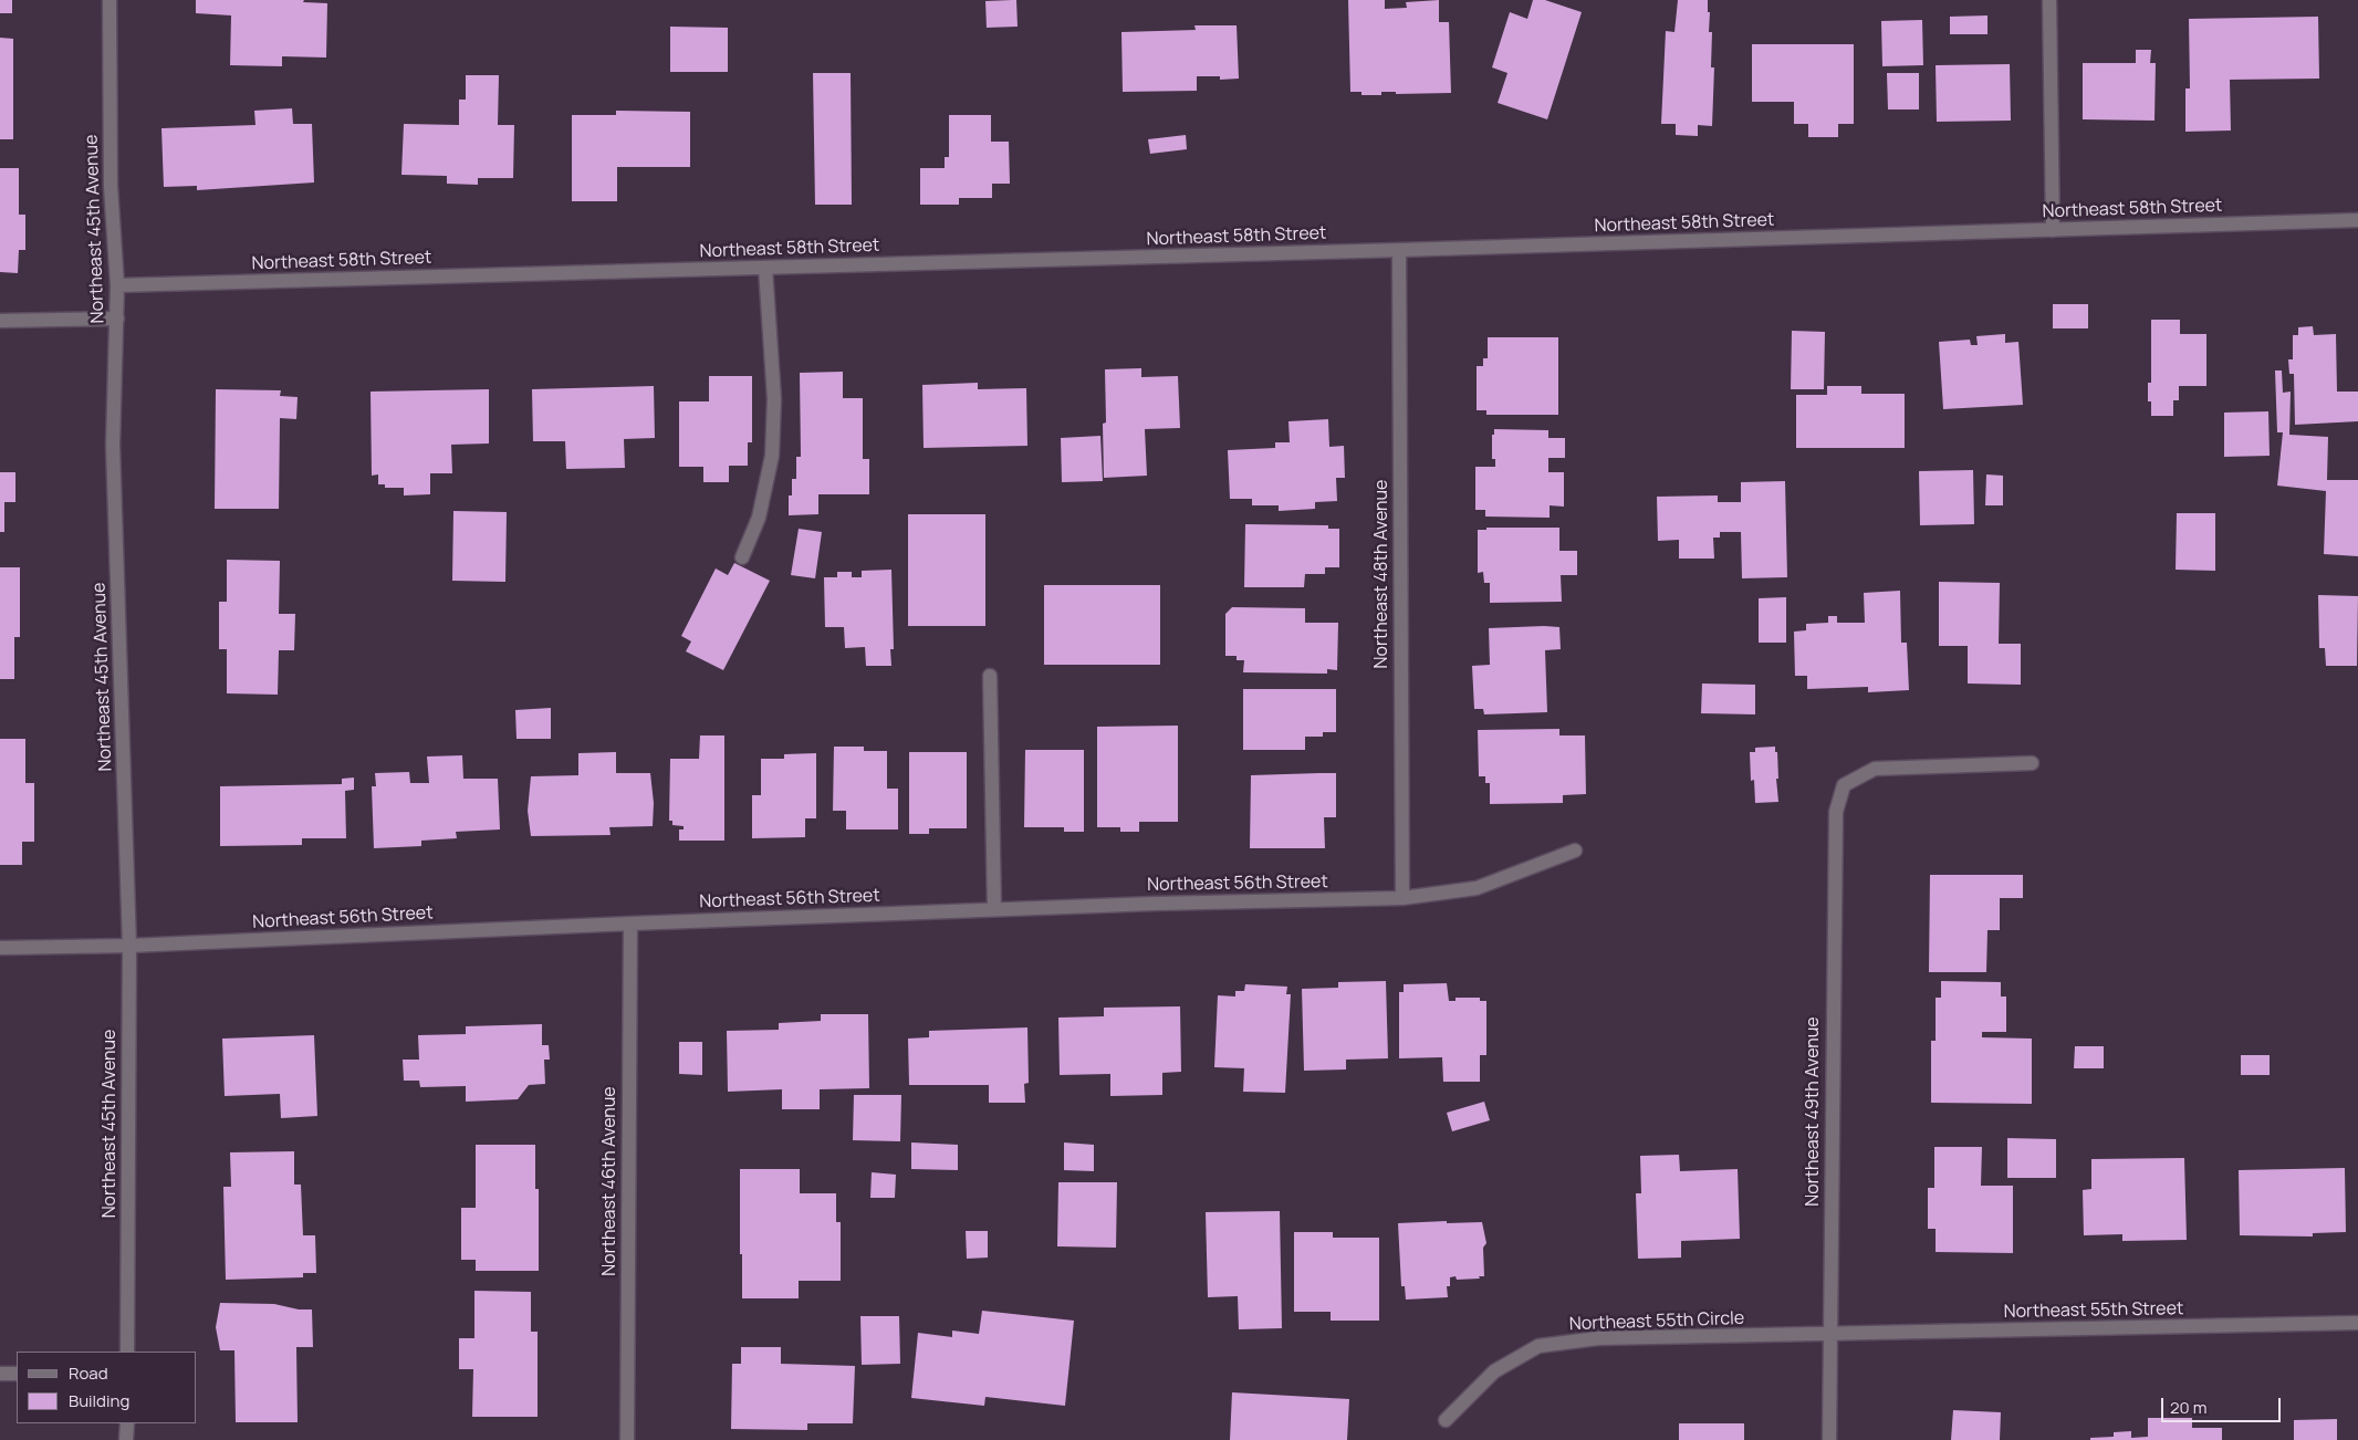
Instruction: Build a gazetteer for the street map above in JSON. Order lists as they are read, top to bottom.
{
  "streets": {
    "street": [
      "Northeast 58th Street",
      "Northeast 45th Avenue",
      "Northeast 48th Avenue",
      "Northeast 56th Street",
      "Northeast 49th Avenue",
      "Northeast 46th Avenue",
      "Northeast 55th Street",
      "Northeast 55th Circle"
    ]
  },
  "crossings": [
    ["Northeast 58th Street", "Northeast 45th Avenue"],
    ["Northeast 58th Street", "Northeast 48th Avenue"],
    ["Northeast 45th Avenue", "Northeast 56th Street"],
    ["Northeast 48th Avenue", "Northeast 56th Street"],
    ["Northeast 56th Street", "Northeast 46th Avenue"],
    ["Northeast 49th Avenue", "Northeast 55th Street"],
    ["Northeast 49th Avenue", "Northeast 55th Circle"],
    ["Northeast 55th Street", "Northeast 55th Circle"]
  ],
  "legend": ["Road", "Building"],
  "scale_bar": "20 m"
}
